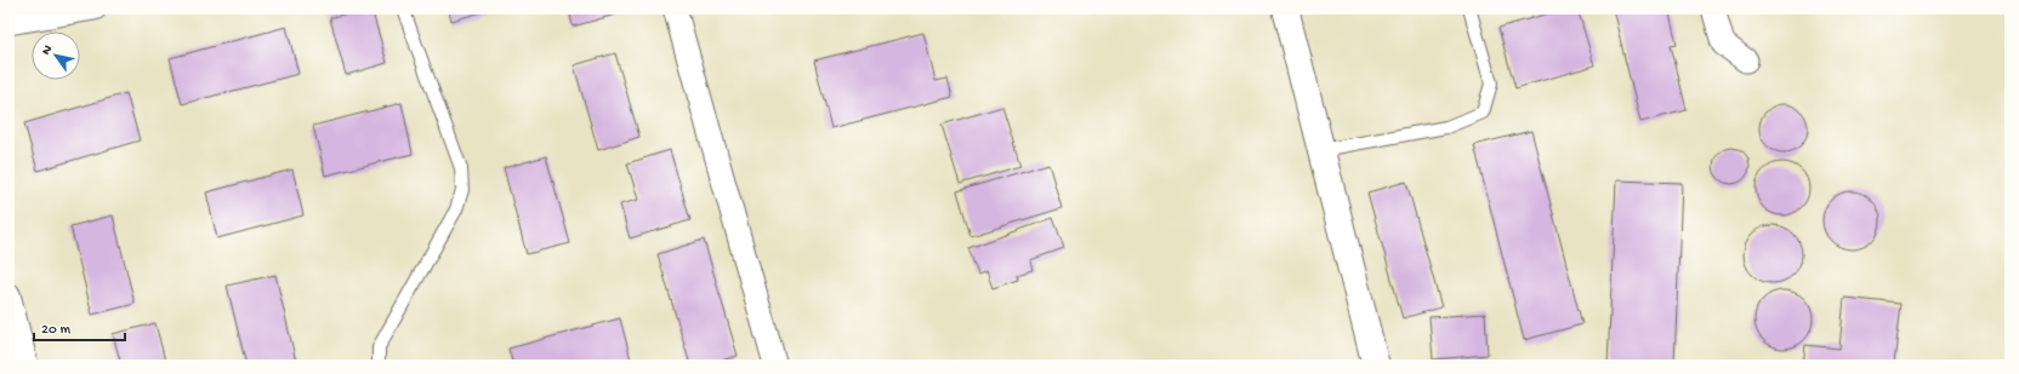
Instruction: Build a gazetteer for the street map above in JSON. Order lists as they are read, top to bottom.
{
  "scale_bar": "20 m",
  "north": "top left"
}
